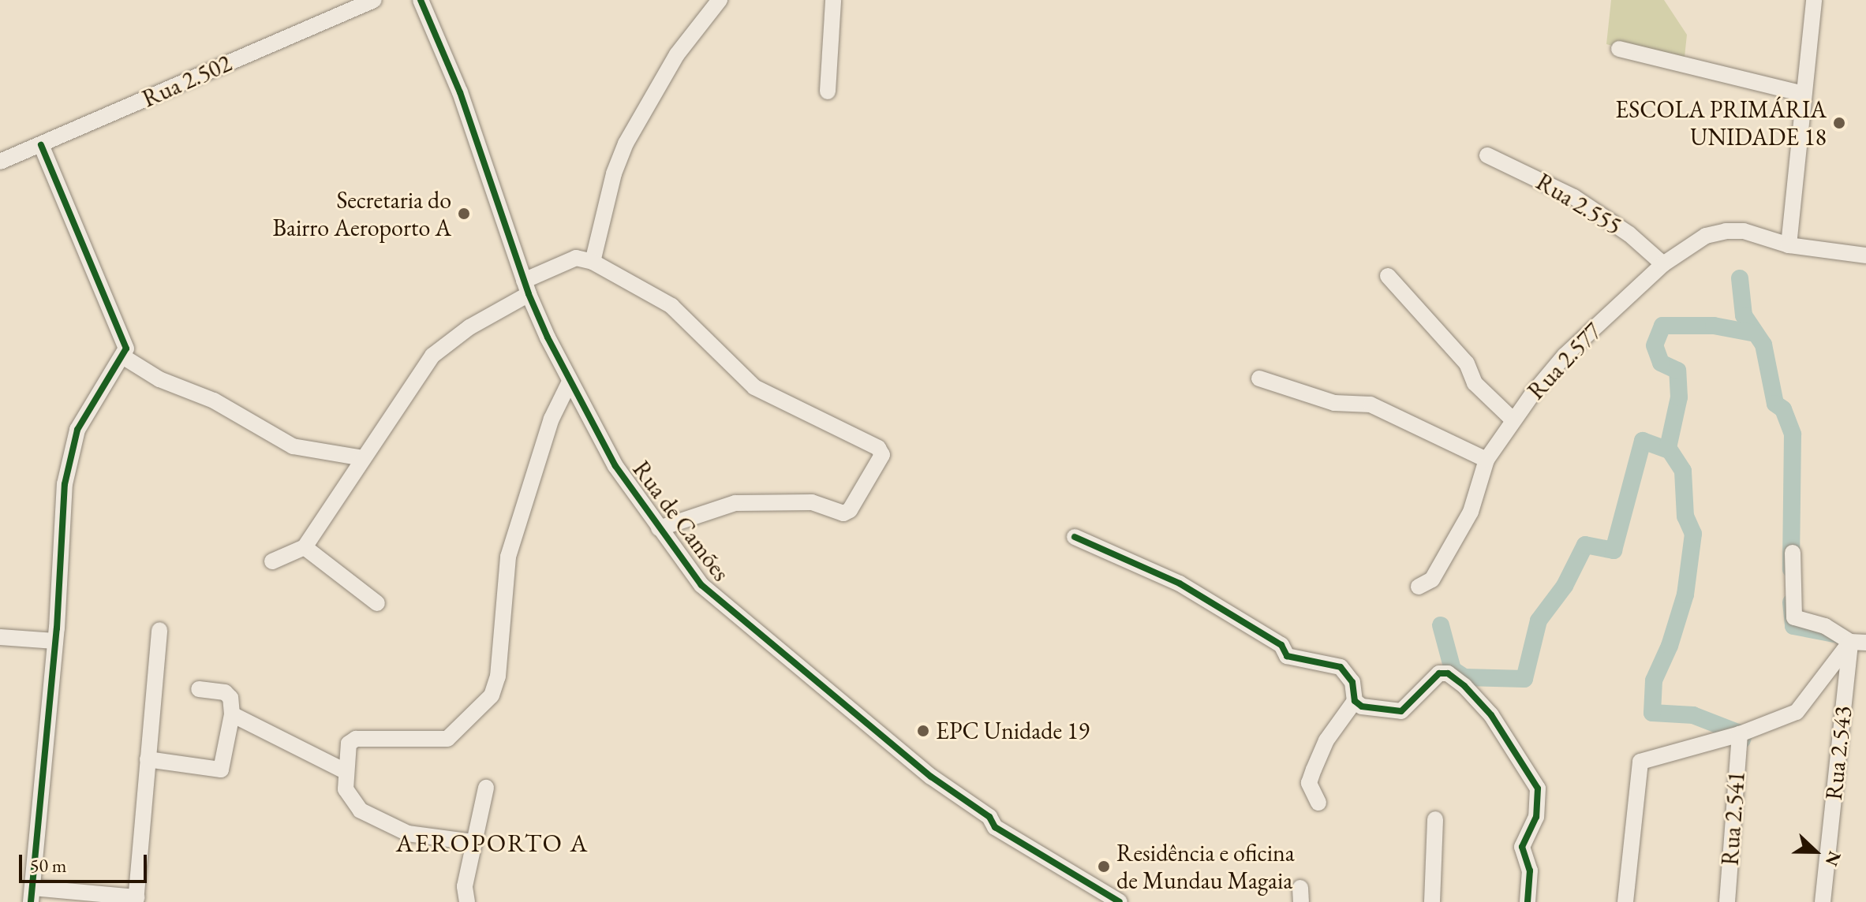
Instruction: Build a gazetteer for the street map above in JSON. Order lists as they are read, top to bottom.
{
  "streets": {
    "street": [
      "Rua 2.502",
      "Rua 2.555",
      "Rua 2.577",
      "Rua de Camões",
      "Rua 2.543",
      "Rua 2.541"
    ]
  },
  "crossings": [
    ["Rua 2.555", "Rua 2.577"]
  ],
  "districts": ["AEROPORTO A"],
  "places": [
    "ESCOLA PRIMÁRIA UNIDADE 18",
    "Secretaria do Bairro Aeroporto A",
    "EPC Unidade 19",
    "Residência e oficina de Mundau Magaia"
  ],
  "scale_bar": "50 m",
  "north": "right"
}
